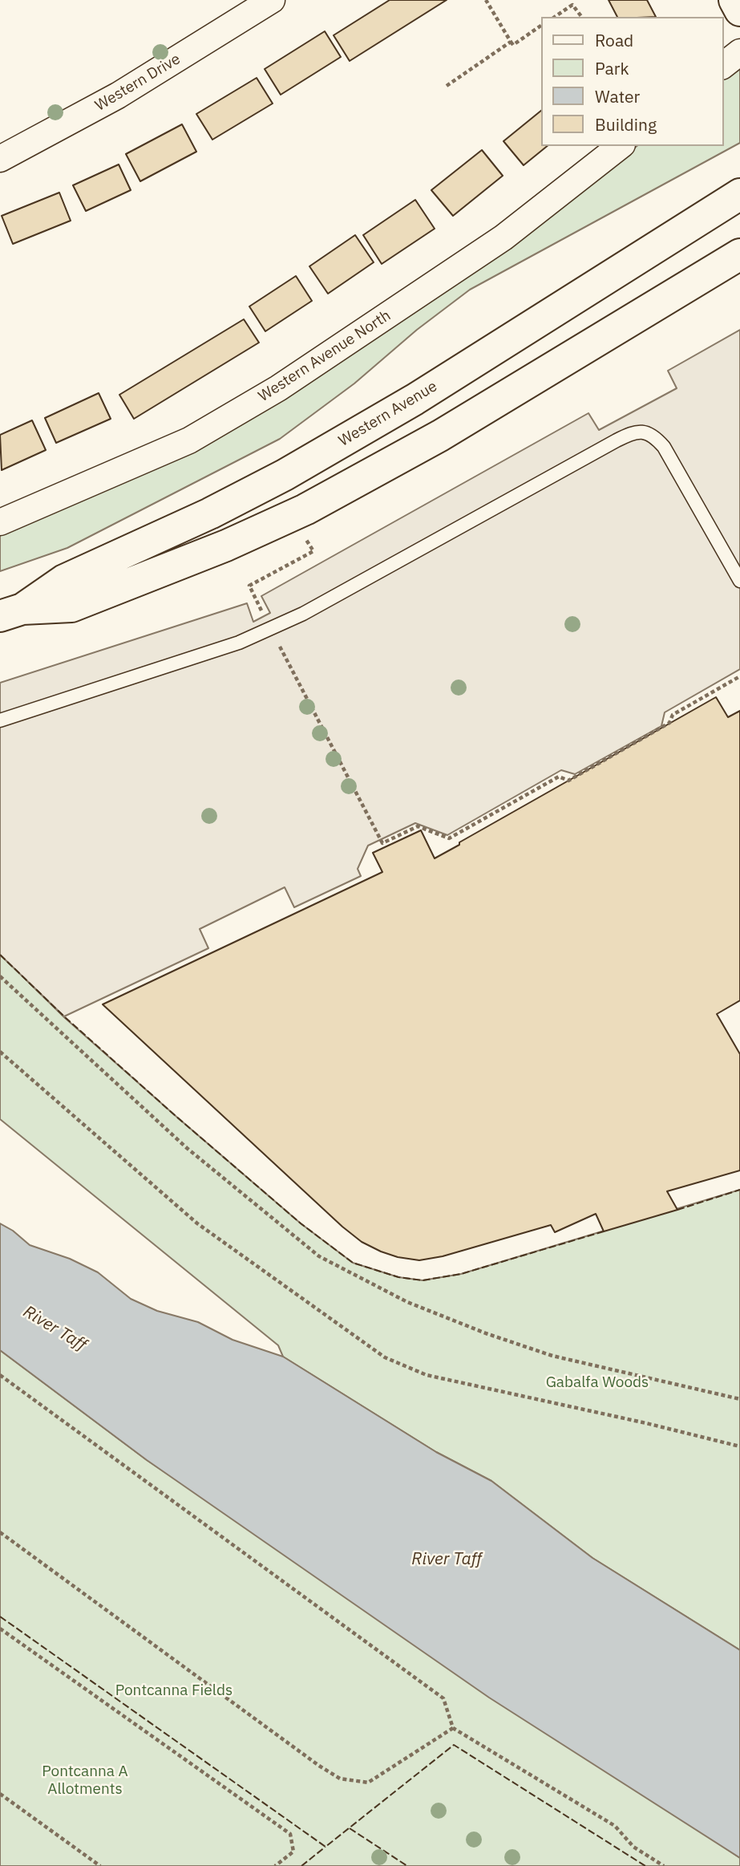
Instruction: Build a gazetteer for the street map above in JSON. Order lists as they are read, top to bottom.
{
  "streets": {
    "main road": ["Western Avenue"],
    "street": ["Western Drive", "Western Avenue North"]
  },
  "water": ["River Taff"],
  "parks": ["Gabalfa Woods", "Pontcanna Fields", "Pontcanna A Allotments"],
  "legend": [
    "Road",
    "Park",
    "Water",
    "Building"
  ]
}
